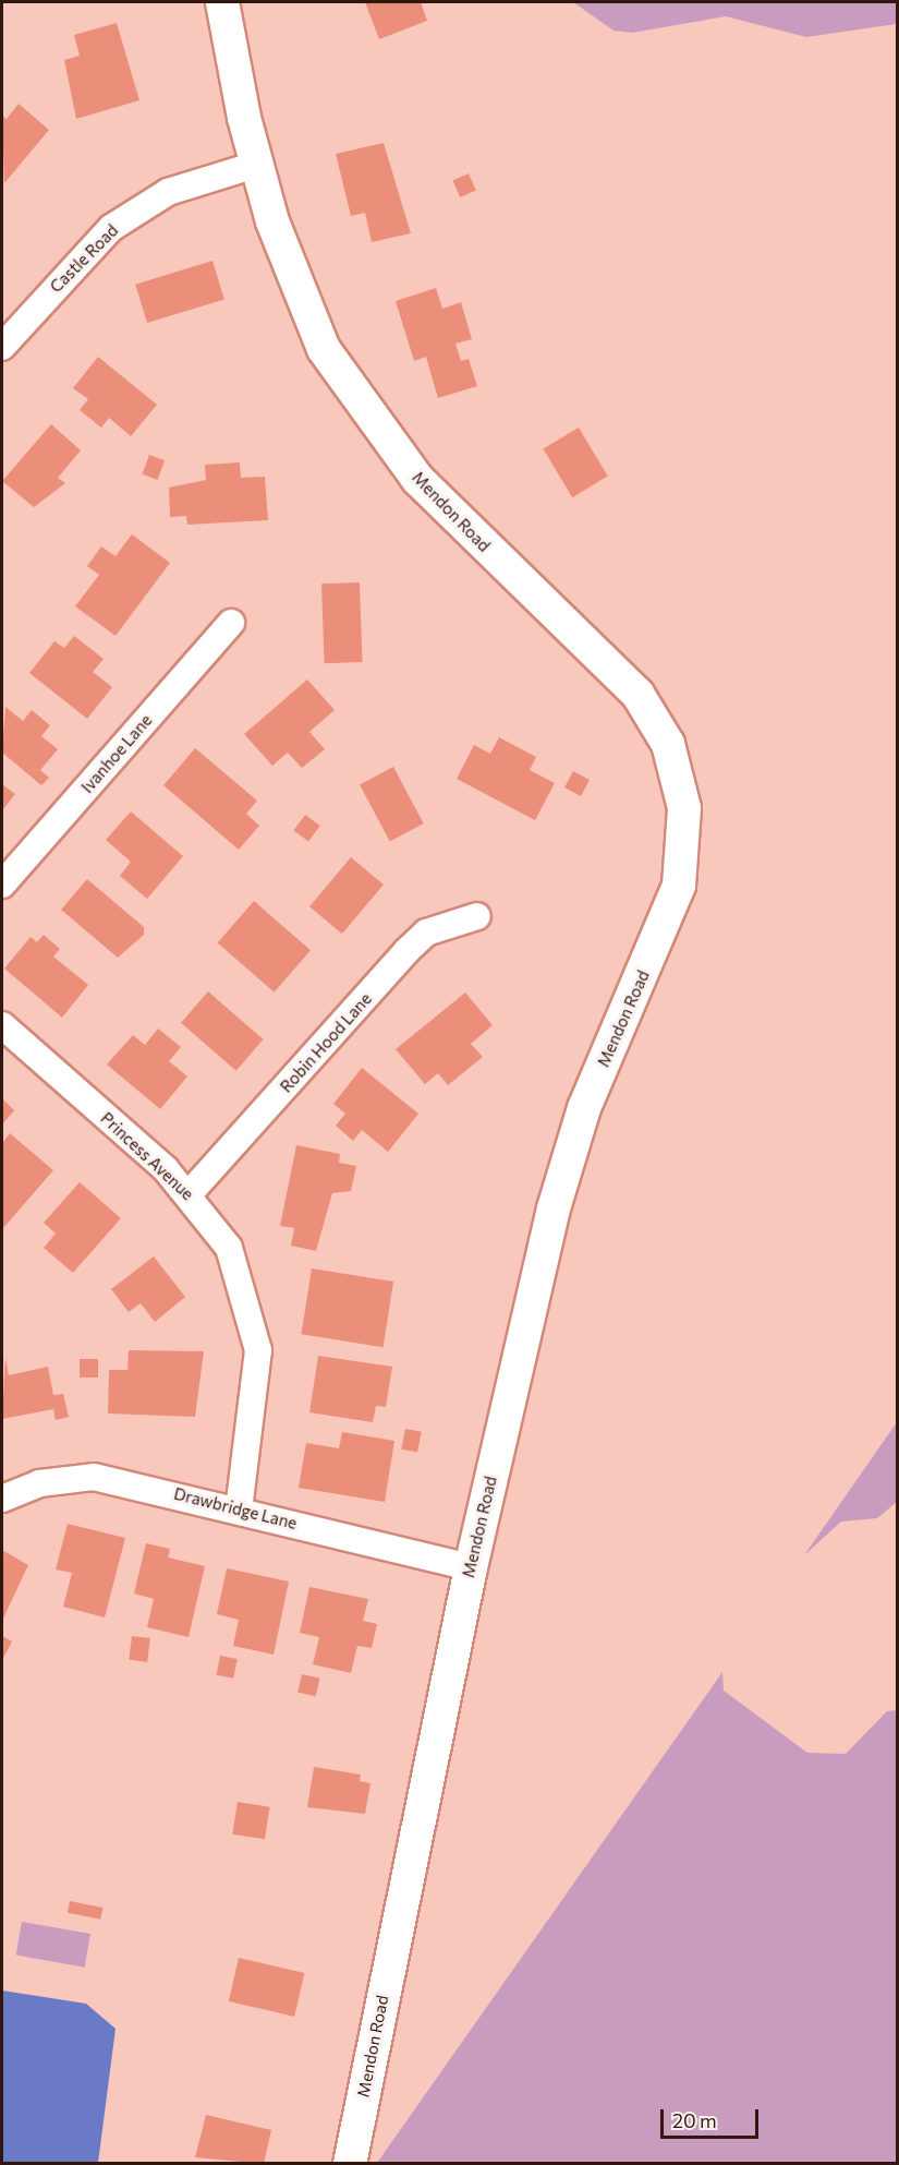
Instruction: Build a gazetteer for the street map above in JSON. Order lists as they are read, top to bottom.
{
  "streets": {
    "street": [
      "Castle Road",
      "Mendon Road",
      "Ivanhoe Lane",
      "Robin Hood Lane",
      "Princess Avenue",
      "Drawbridge Lane"
    ]
  },
  "crossings": [
    ["Castle Road", "Mendon Road"],
    ["Mendon Road", "Drawbridge Lane"],
    ["Robin Hood Lane", "Princess Avenue"],
    ["Princess Avenue", "Drawbridge Lane"]
  ],
  "scale_bar": "20 m"
}
